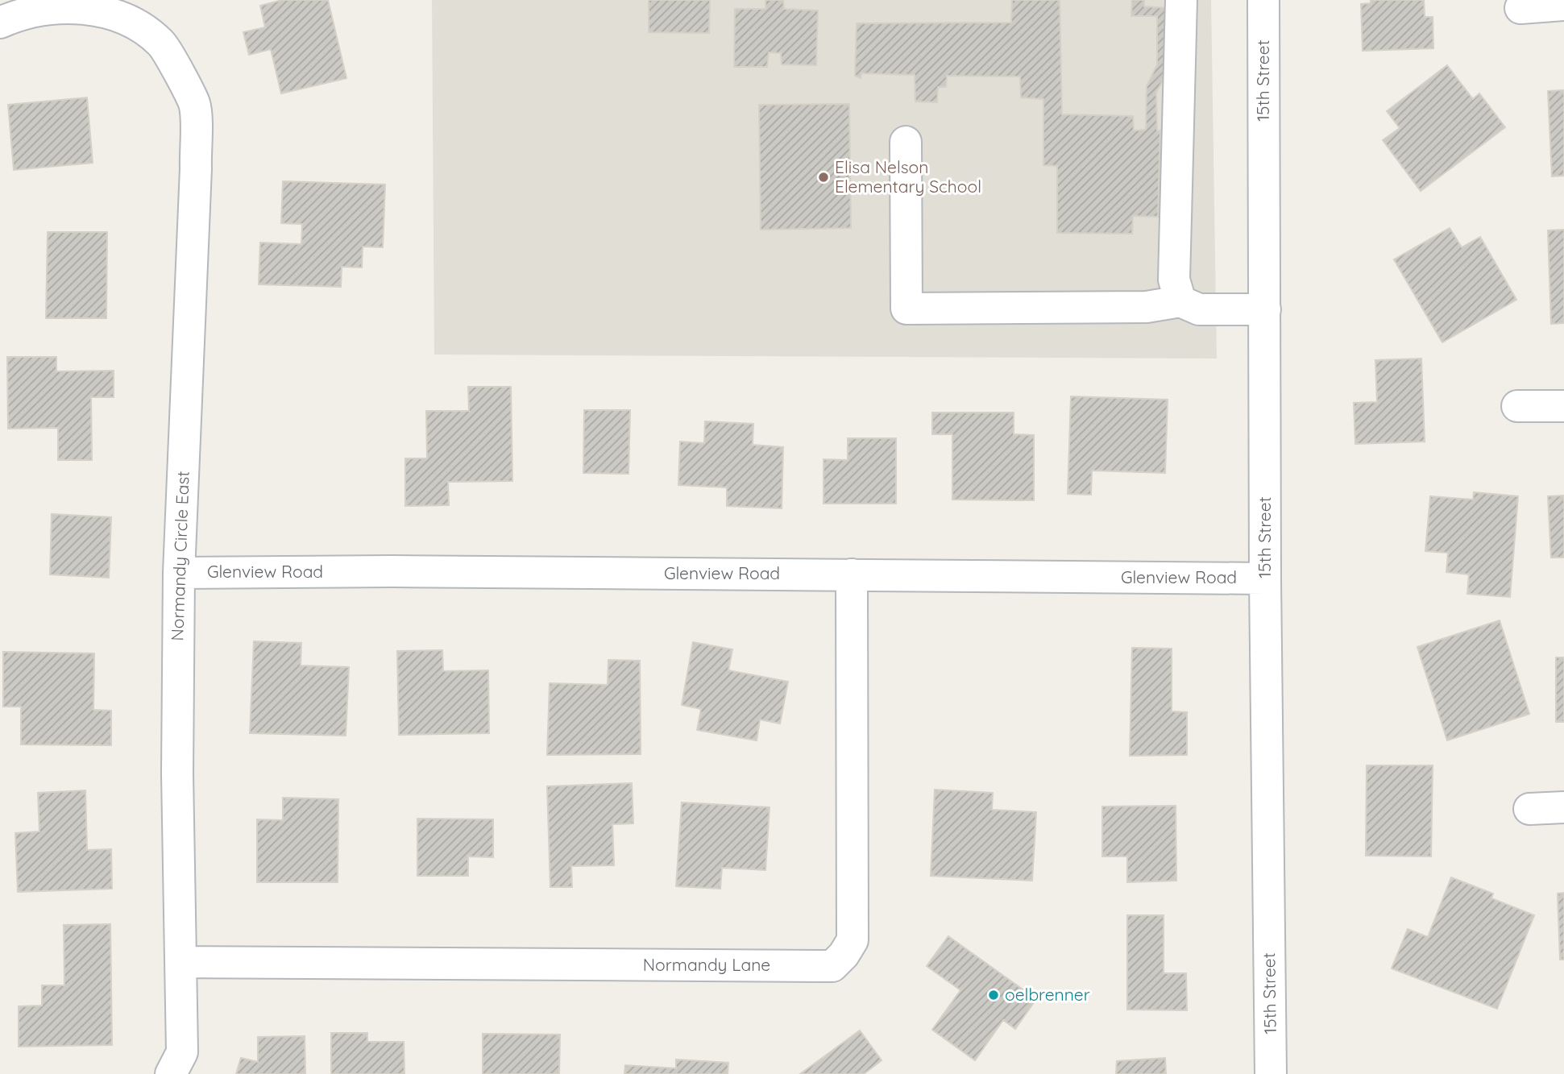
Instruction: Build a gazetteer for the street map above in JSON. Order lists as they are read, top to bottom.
{
  "streets": {
    "street": [
      "15th Street",
      "Normandy Circle East",
      "Glenview Road",
      "Normandy Lane"
    ]
  },
  "crossings": [
    ["15th Street", "Glenview Road"],
    ["Normandy Circle East", "Glenview Road"],
    ["Normandy Circle East", "Normandy Lane"],
    ["Glenview Road", "Normandy Lane"]
  ],
  "places": ["Elisa Nelson Elementary School", "oelbrenner"]
}
